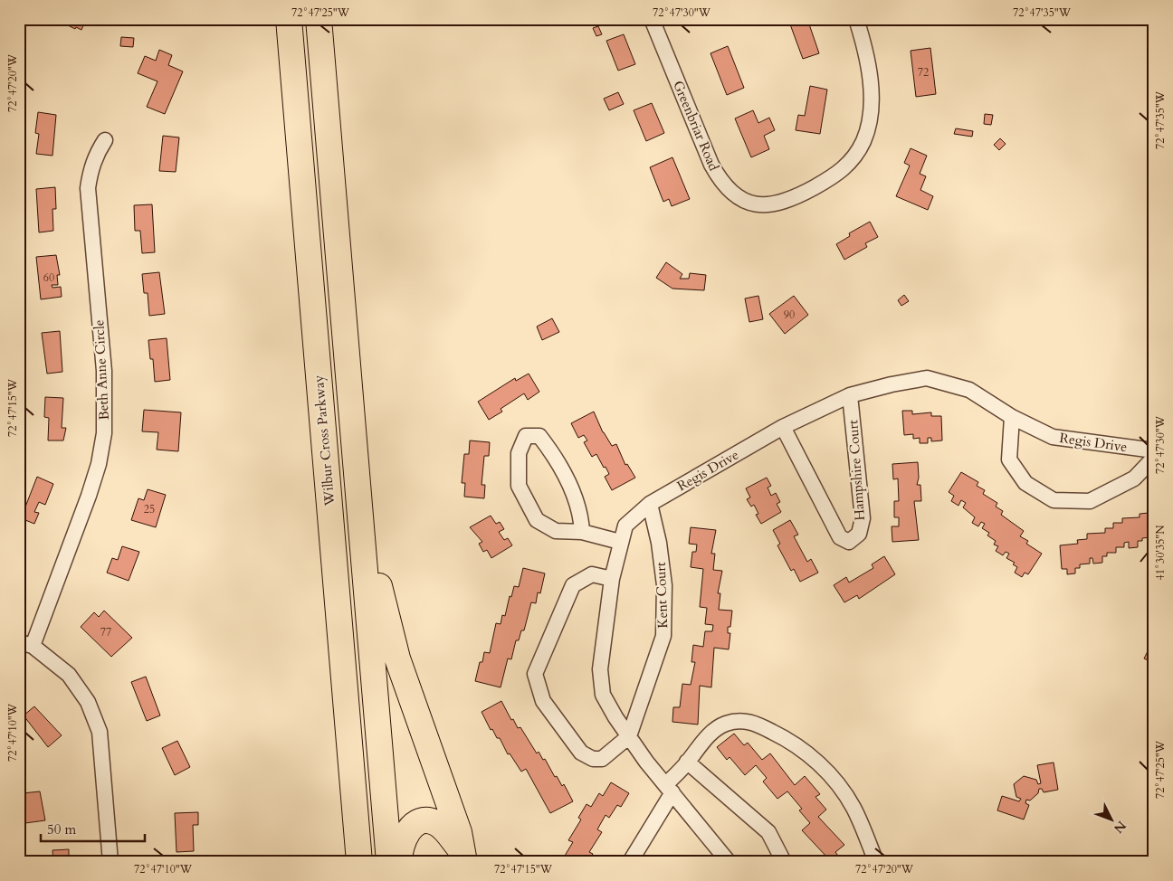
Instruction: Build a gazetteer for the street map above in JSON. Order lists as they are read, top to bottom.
{
  "streets": {
    "highway": ["Wilbur Cross Parkway"],
    "street": [
      "Greenbriar Road",
      "Beth Anne Circle",
      "Regis Drive",
      "Hampshire Court",
      "Kent Court"
    ]
  },
  "crossings": [
    ["Regis Drive", "Hampshire Court"],
    ["Regis Drive", "Kent Court"]
  ],
  "house_numbers": [
    "72",
    "60",
    "90",
    "25",
    "77"
  ],
  "scale_bar": "50 m",
  "north": "bottom right",
  "coordinates": [
    "72°47'25\"W",
    "72°47'30\"W",
    "72°47'35\"W",
    "72°47'20\"W",
    "72°47'15\"W",
    "41°30'35\"N",
    "72°47'10\"W"
  ]
}
